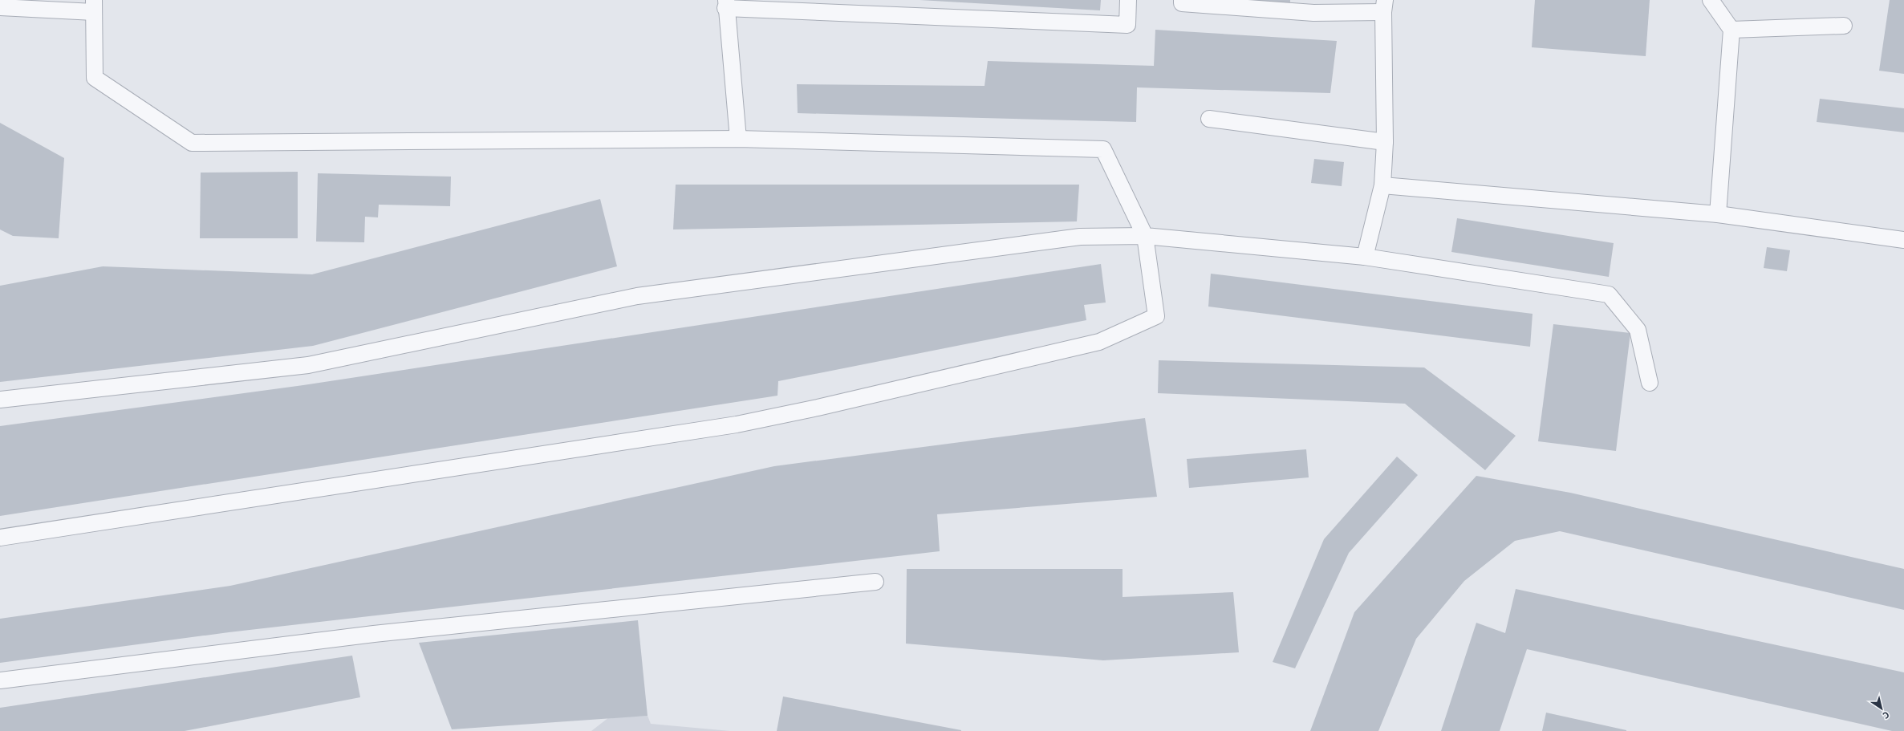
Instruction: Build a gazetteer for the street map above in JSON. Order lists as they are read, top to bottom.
{
  "north": "bottom right"
}
